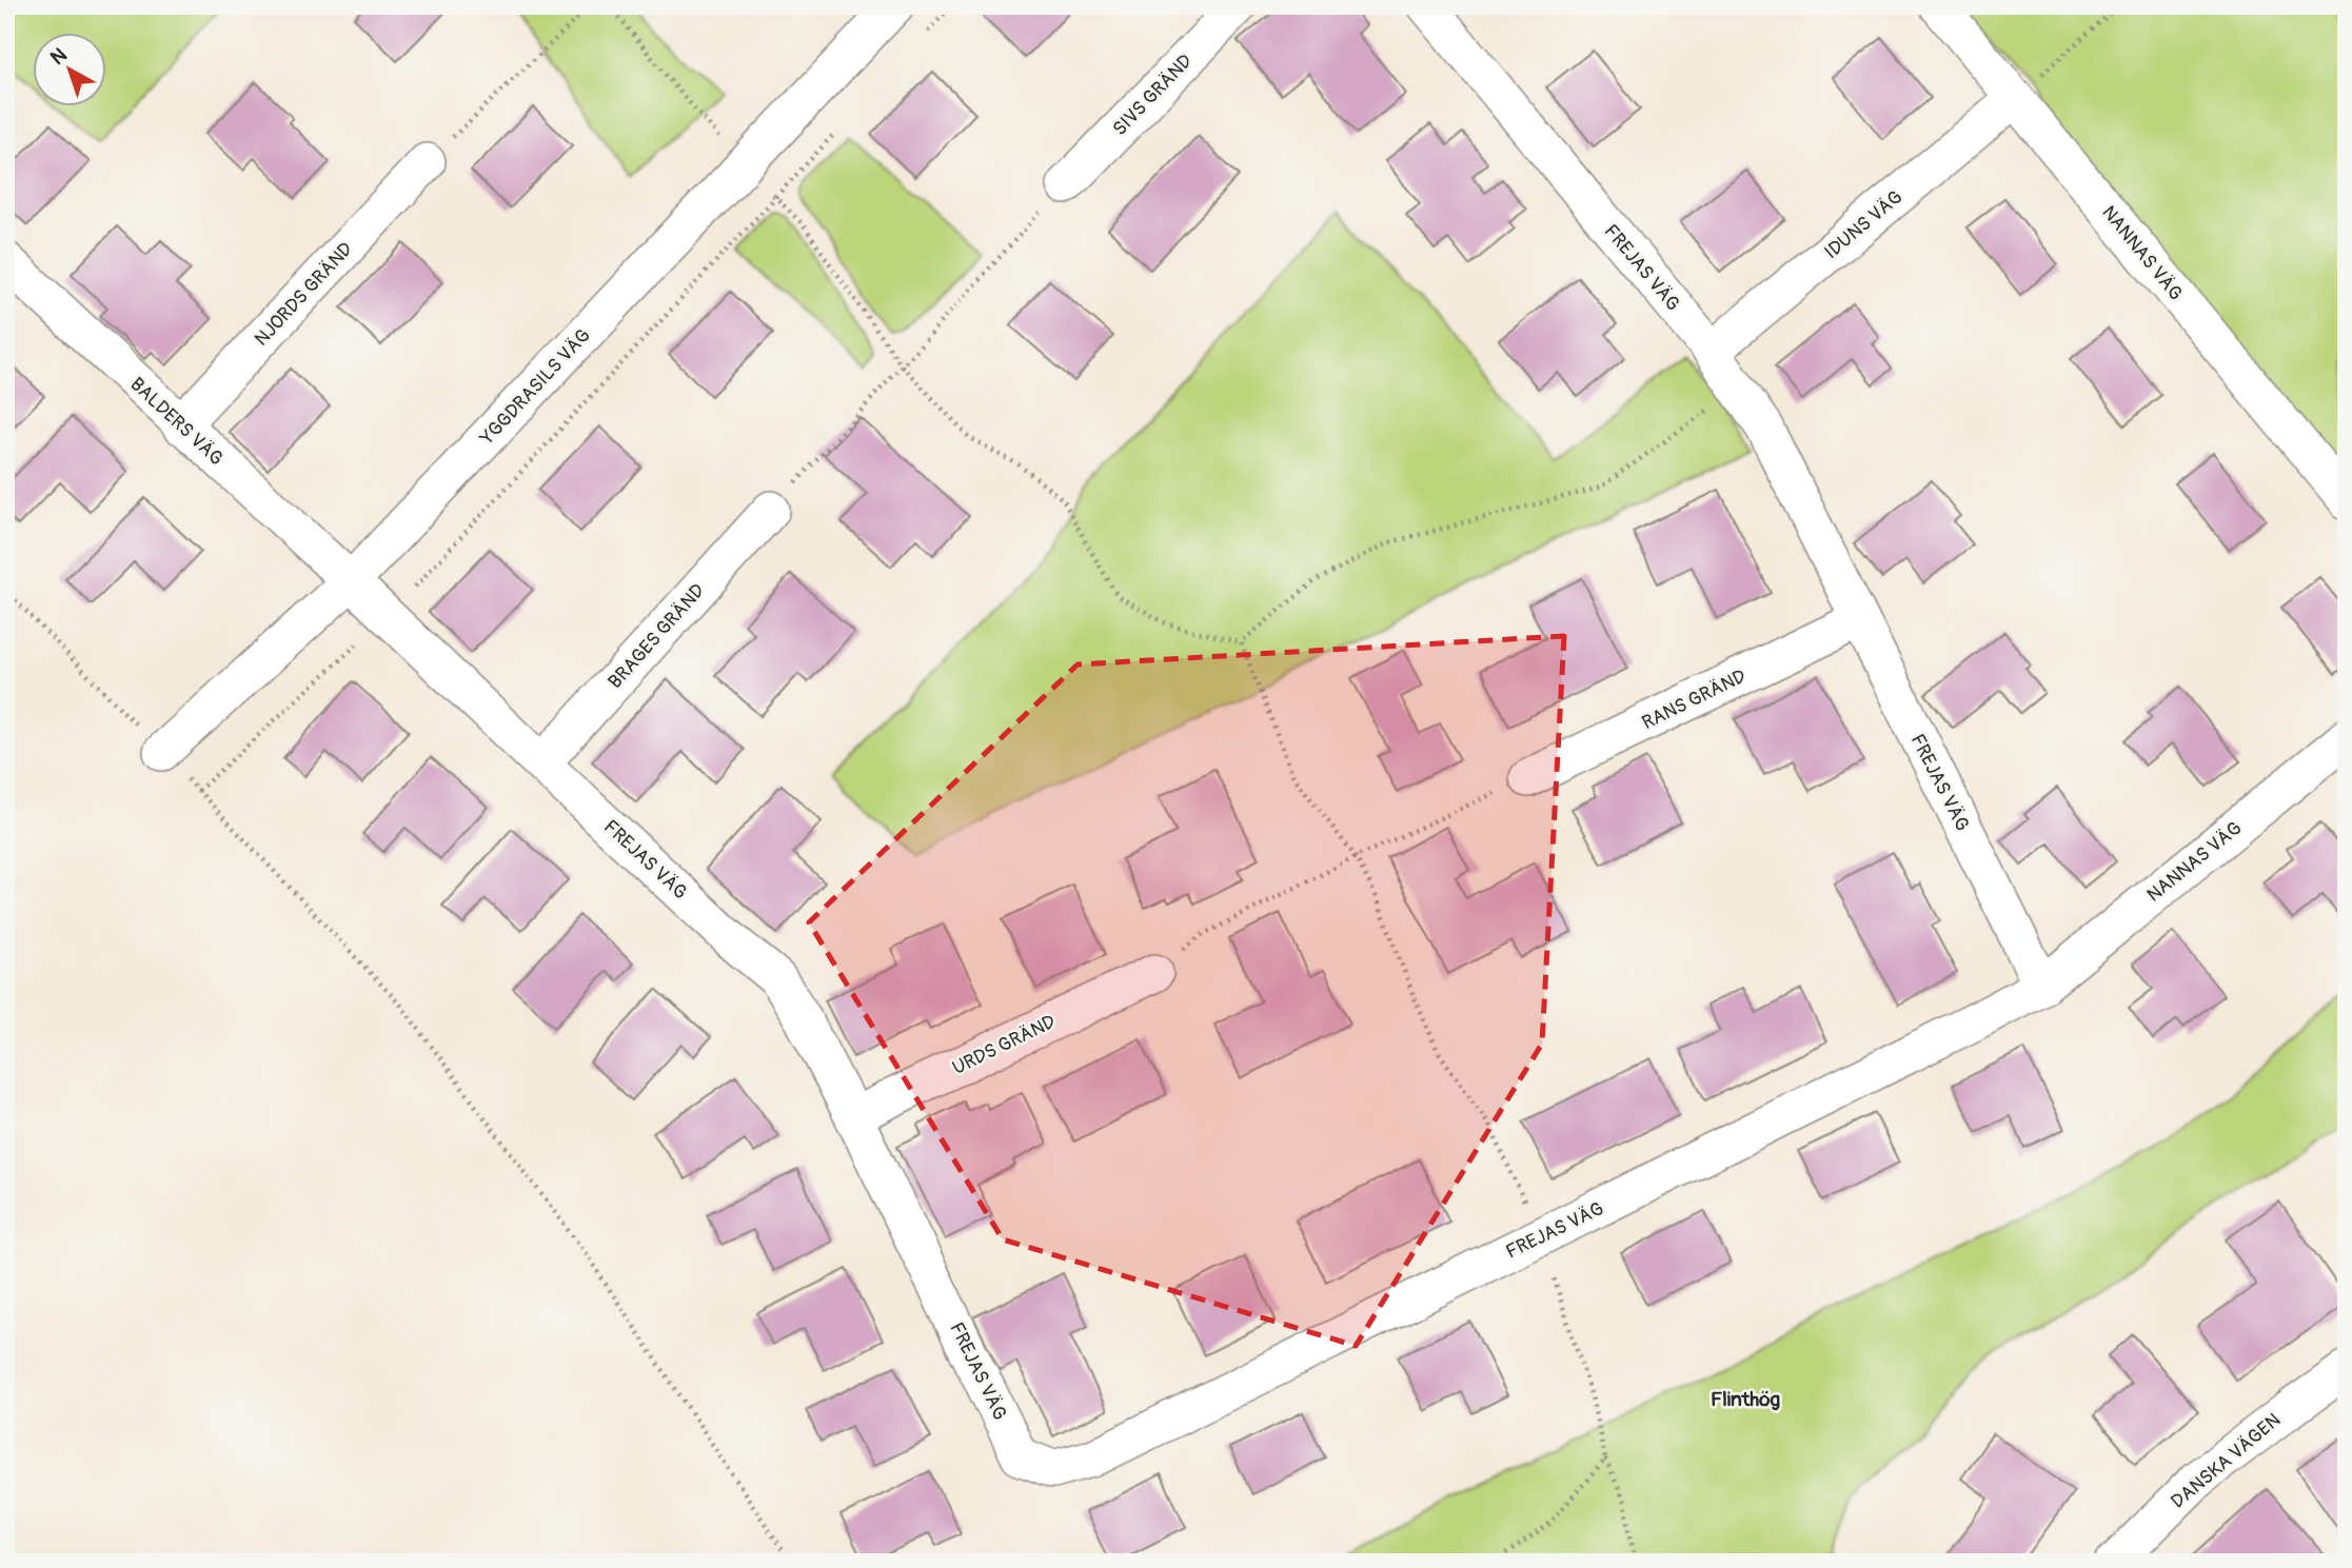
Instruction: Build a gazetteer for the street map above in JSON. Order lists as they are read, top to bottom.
{
  "streets": {
    "street": [
      "SIVS GRÄND",
      "IDUNS VÄG",
      "NANNAS VÄG",
      "FREJAS VÄG",
      "NJORDS GRÄND",
      "YGGDRASILS VÄG",
      "BALDERS VÄG",
      "BRAGES GRÄND",
      "RANS GRÄND",
      "URDS GRÄND",
      "DANSKA VÄGEN"
    ]
  },
  "crossings": [
    ["IDUNS VÄG", "NANNAS VÄG"],
    ["IDUNS VÄG", "FREJAS VÄG"],
    ["NANNAS VÄG", "FREJAS VÄG"],
    ["FREJAS VÄG", "YGGDRASILS VÄG"],
    ["FREJAS VÄG", "BALDERS VÄG"],
    ["FREJAS VÄG", "BRAGES GRÄND"],
    ["FREJAS VÄG", "RANS GRÄND"],
    ["FREJAS VÄG", "URDS GRÄND"],
    ["NJORDS GRÄND", "BALDERS VÄG"],
    ["YGGDRASILS VÄG", "BALDERS VÄG"]
  ],
  "districts": ["Flinthög"],
  "north": "top left"
}
